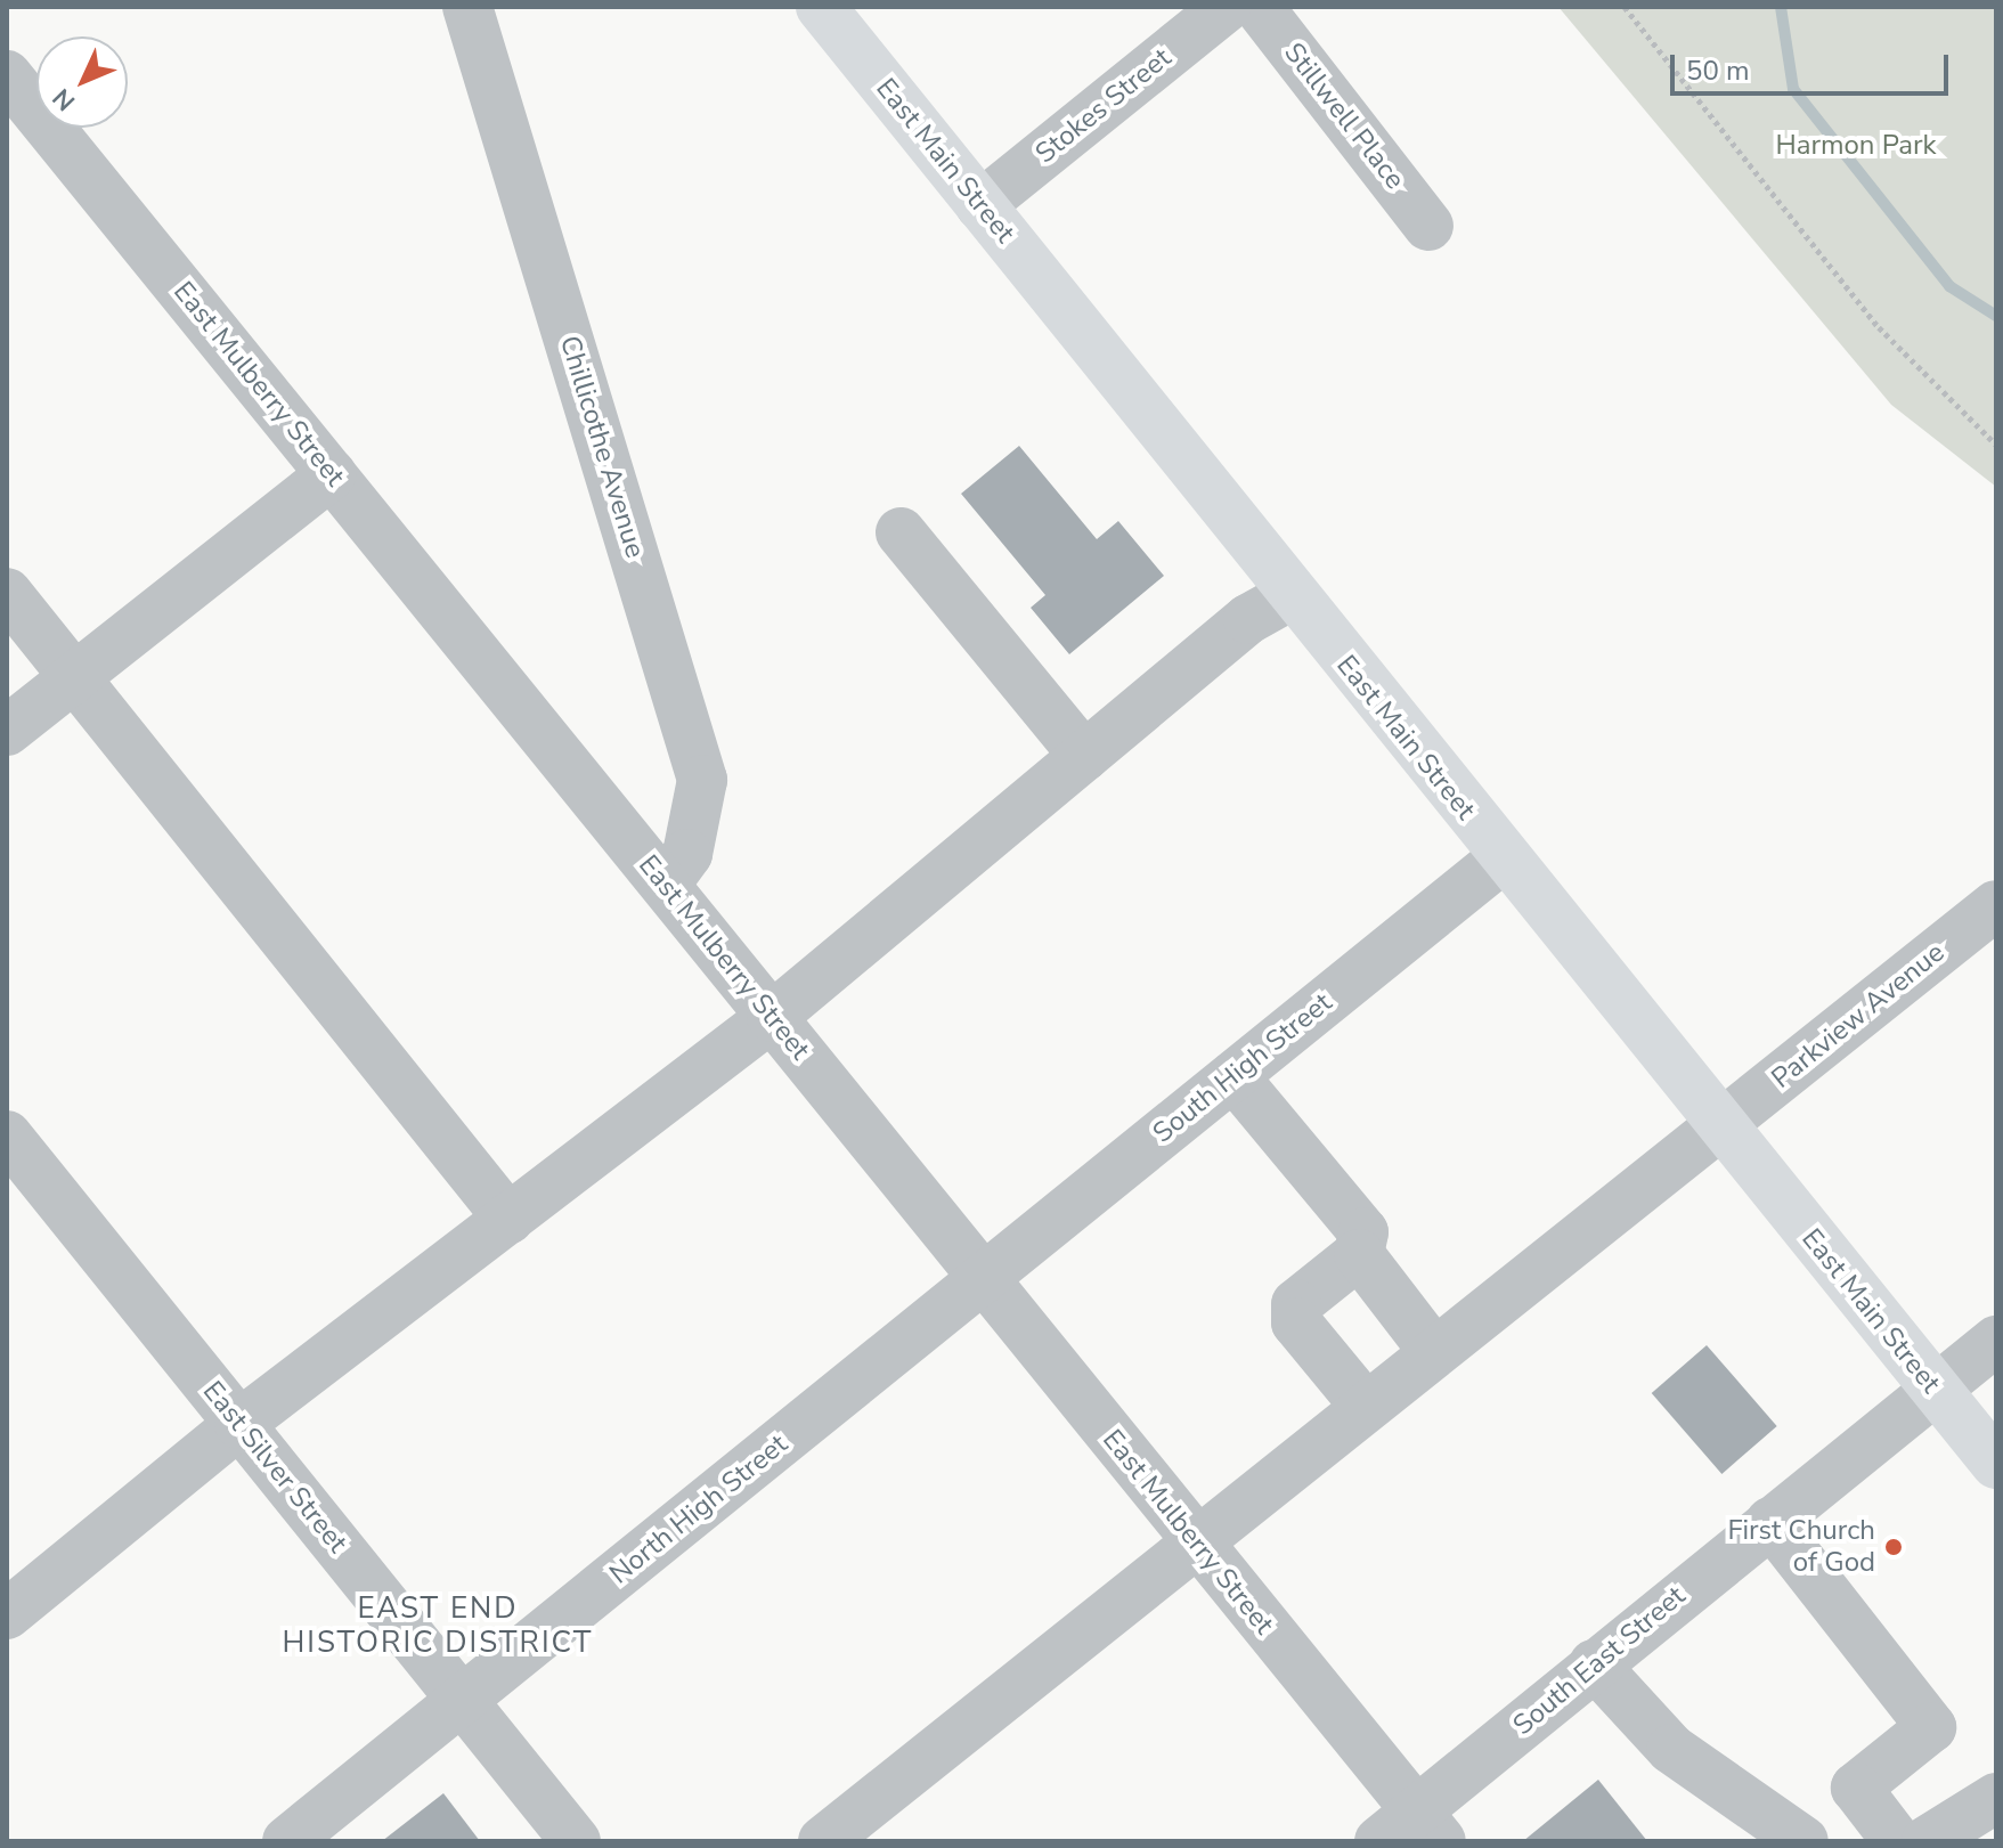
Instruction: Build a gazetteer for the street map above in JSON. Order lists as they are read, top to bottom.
{
  "streets": {
    "main road": ["East Main Street"],
    "street": [
      "Stokes Street",
      "Stillwell Place",
      "East Mulberry Street",
      "Chillicothe Avenue",
      "Parkview Avenue",
      "South High Street",
      "East Silver Street",
      "North High Street",
      "South East Street"
    ]
  },
  "crossings": [
    ["Stokes Street", "East Main Street"],
    ["East Main Street", "Parkview Avenue"],
    ["East Main Street", "South High Street"],
    ["East Main Street", "South East Street"],
    ["East Mulberry Street", "Chillicothe Avenue"],
    ["East Mulberry Street", "Parkview Avenue"],
    ["East Mulberry Street", "South High Street"],
    ["East Mulberry Street", "North High Street"],
    ["East Mulberry Street", "South East Street"],
    ["South High Street", "North High Street"],
    ["East Silver Street", "North High Street"]
  ],
  "districts": ["EAST END HISTORIC DISTRICT"],
  "parks": ["Harmon Park"],
  "places": ["First Church of God"],
  "scale_bar": "50 m",
  "north": "bottom left"
}
